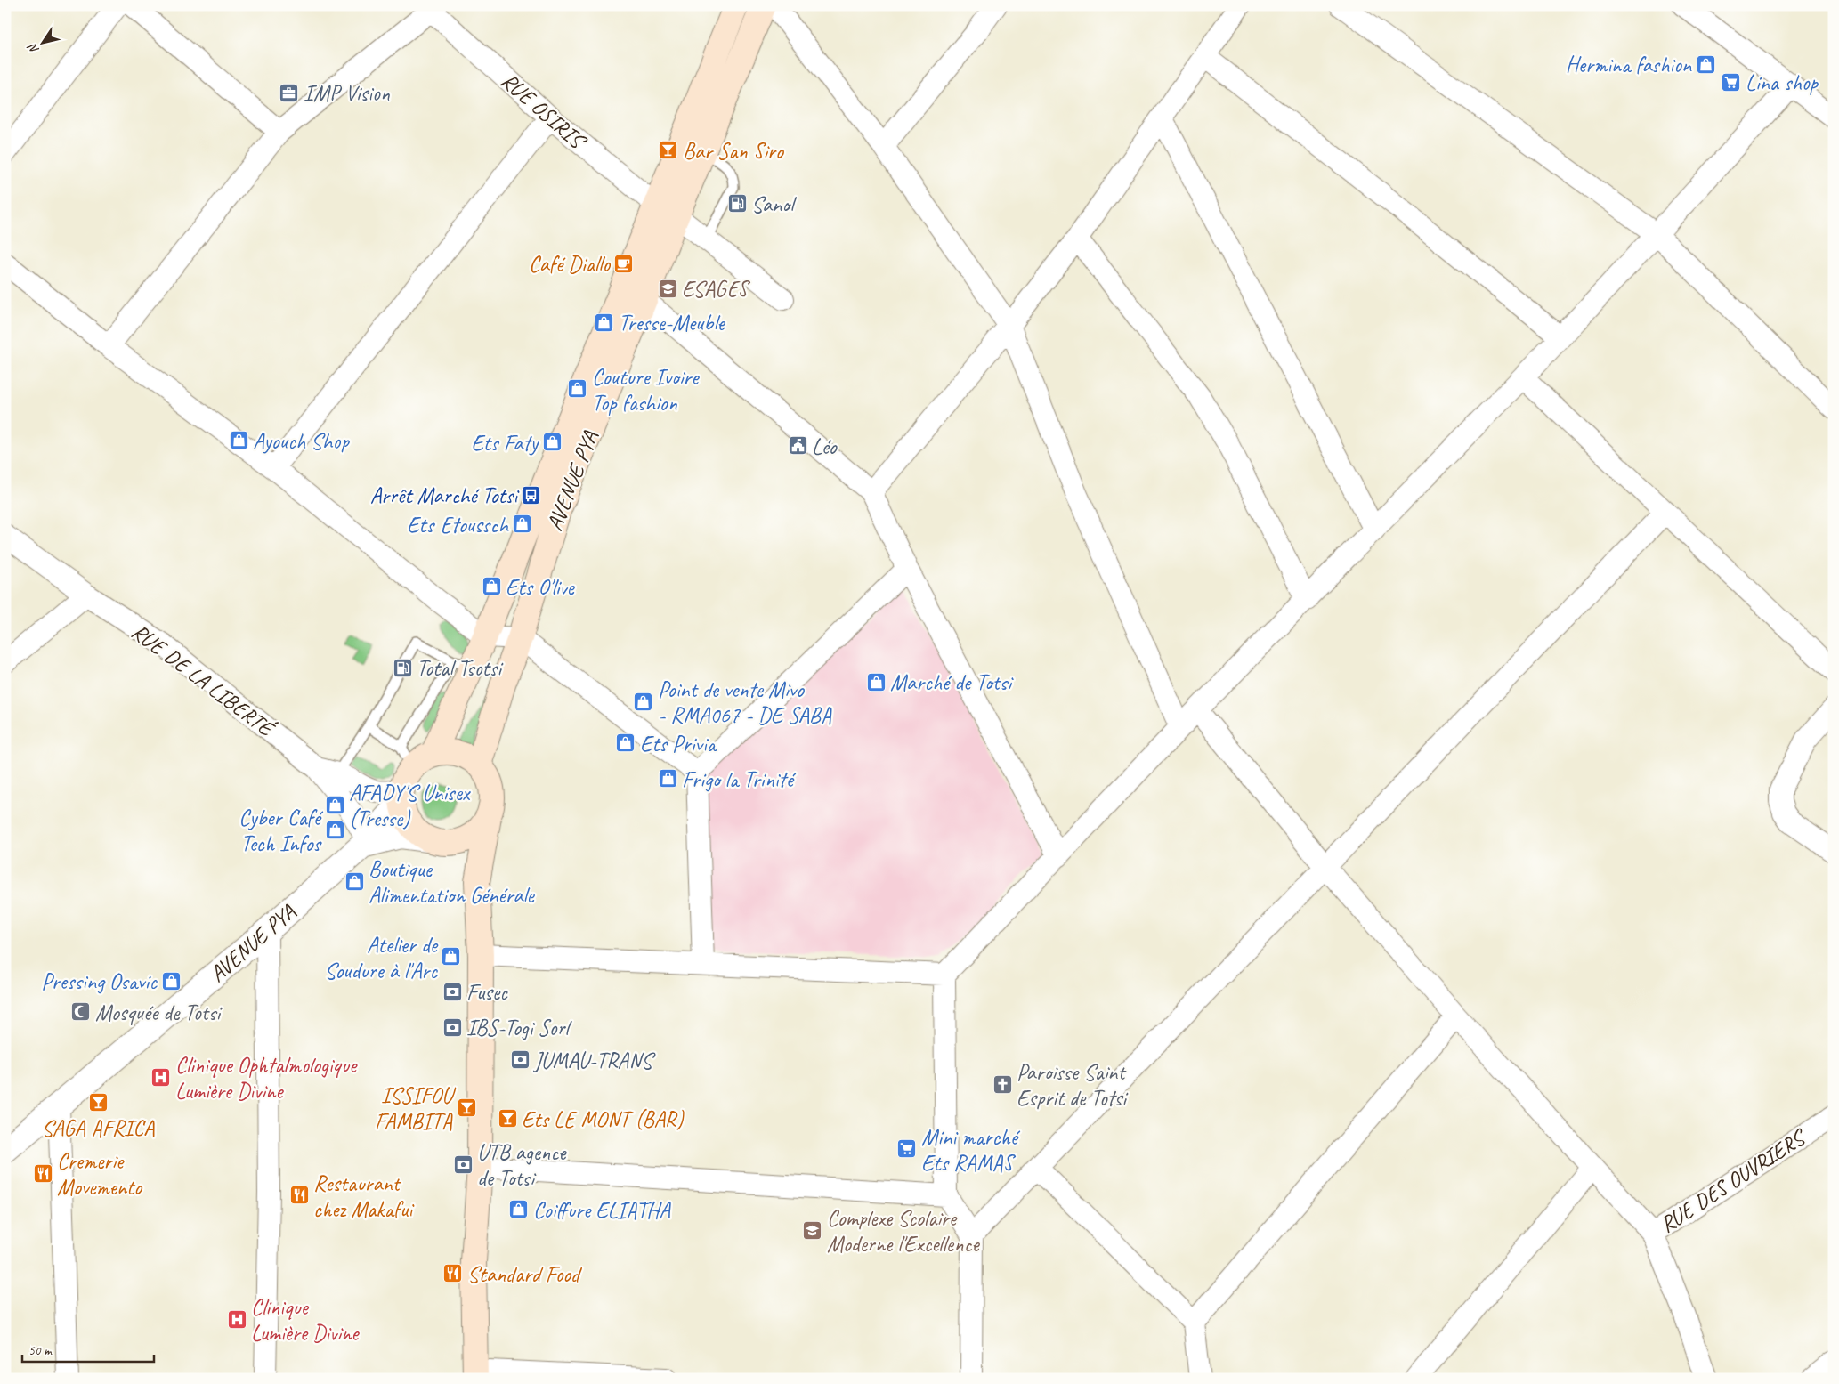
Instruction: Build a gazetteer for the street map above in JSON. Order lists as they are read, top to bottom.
{
  "streets": {
    "main road": ["AVENUE PYA"],
    "street": ["RUE OSIRIS", "RUE DE LA LIBERTÉ", "RUE DES OUVRIERS"]
  },
  "crossings": [
    ["RUE OSIRIS", "AVENUE PYA"]
  ],
  "places": {
    "shop": [
      "Hermina fashion",
      "Tresse-Meuble",
      "Couture Ivoire Top fashion",
      "Ayouch Shop",
      "Ets Faty",
      "Ets Etoussch",
      "Ets O'live",
      "Marché de Totsi",
      "Point de vente Mivo - RMA067 - DE SABA",
      "Ets Privia",
      "Frigo la Trinité",
      "AFADY'S Unisex (Tresse)",
      "Cyber Café Tech Infos",
      "Boutique Alimentation Générale",
      "Atelier de Soudure à l'Arc",
      "Pressing Osavic",
      "Coiffure ELIATHA"
    ],
    "supermarket": ["Lina shop", "Mini marché Ets RAMAS"],
    "office": ["IMP Vision"],
    "bar": [
      "Bar San Siro",
      "SAGA AFRICA",
      "ISSIFOU FAMBITA",
      "Ets LE MONT (BAR)"
    ],
    "fuel station": ["Sanol", "Total Tsotsi"],
    "cafe": ["Café Diallo"],
    "school or university": ["ESAGES", "Complexe Scolaire Moderne l'Excellence"],
    "public building": ["Léo"],
    "bus stop": ["Arrêt Marché Totsi"],
    "bank": [
      "Fusec",
      "IBS-Togi Sorl",
      "JUMAU-TRANS",
      "UTB agence de Totsi"
    ],
    "mosque": ["Mosquée de Totsi"],
    "hospital": ["Clinique Ophtalmologique Lumière Divine", "Clinique Lumière Divine"],
    "church": ["Paroisse Saint Esprit de Totsi"],
    "restaurant": ["Cremerie Movemento", "Restaurant chez Makafui", "Standard Food"]
  },
  "scale_bar": "50 m",
  "north": "bottom left"
}
